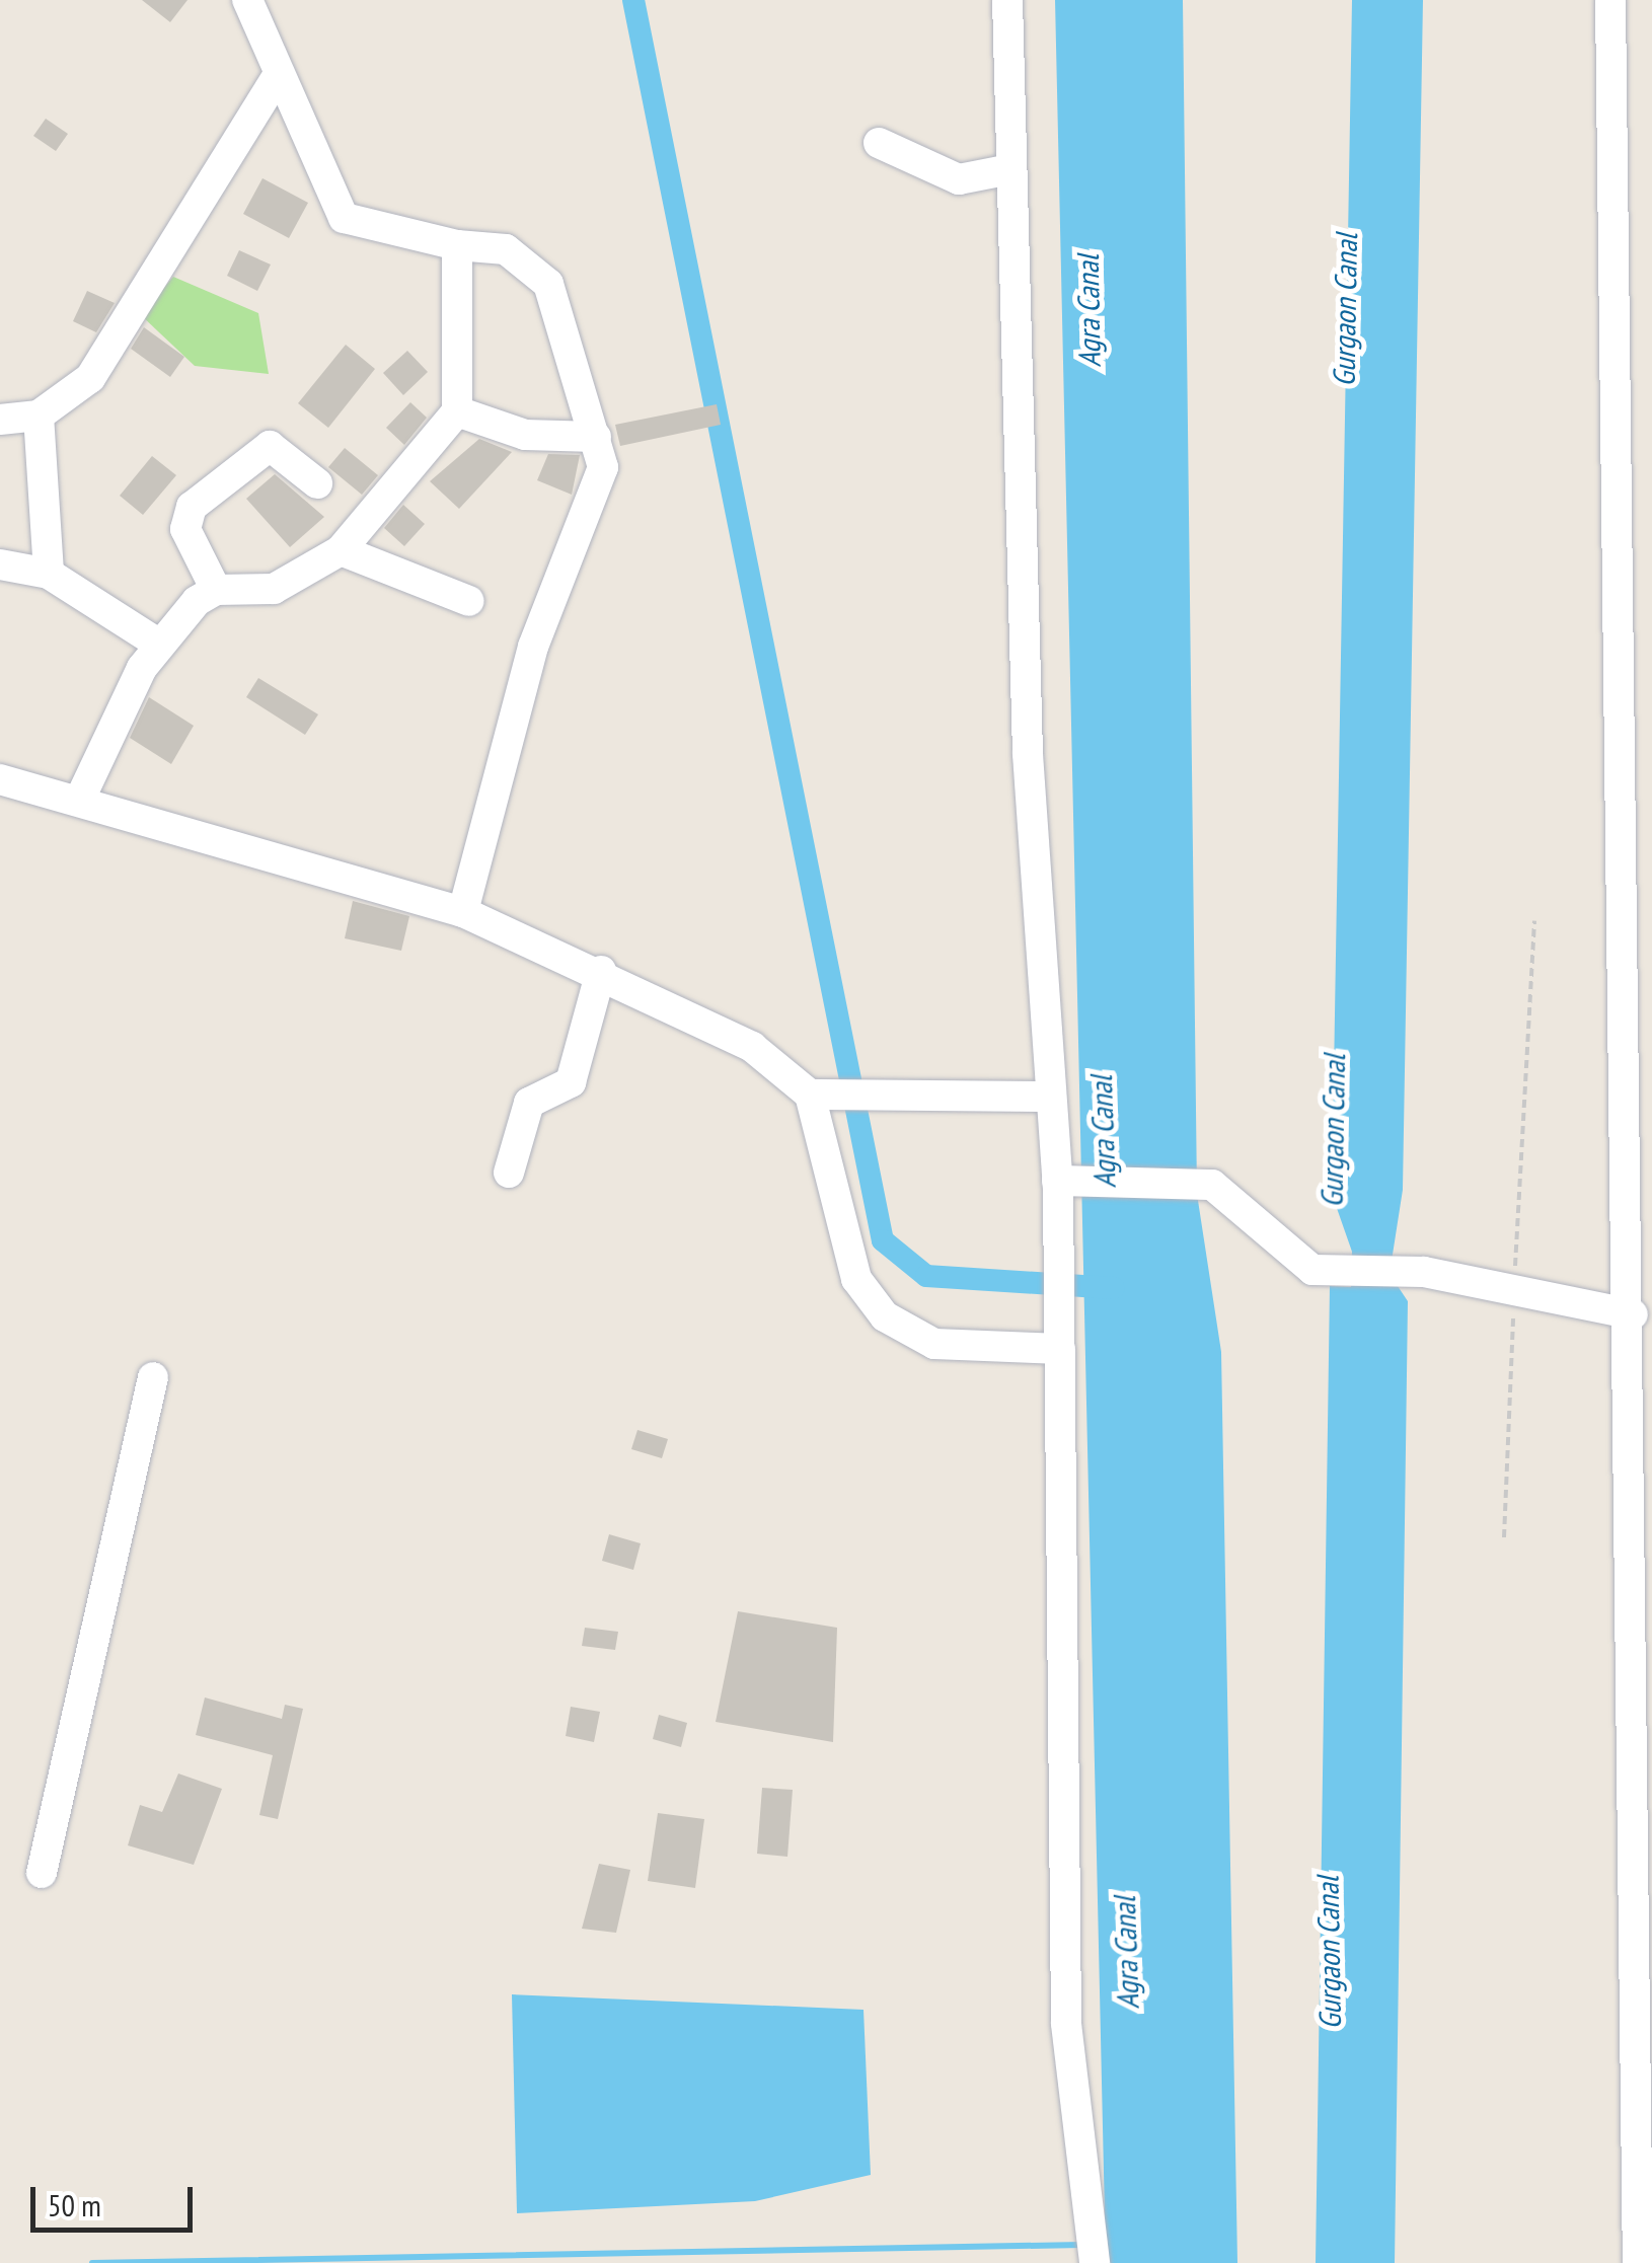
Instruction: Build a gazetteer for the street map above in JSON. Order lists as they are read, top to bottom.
{
  "water": ["Gurgaon Canal", "Agra Canal"],
  "scale_bar": "50 m"
}
